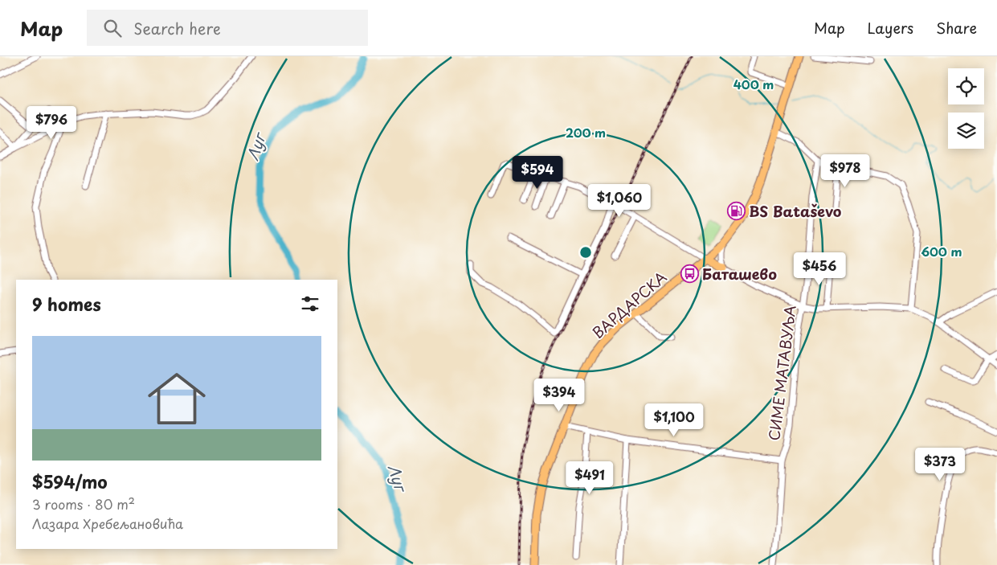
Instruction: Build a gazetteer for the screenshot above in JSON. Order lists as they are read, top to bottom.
{
  "streets": {
    "main road": ["ВАРДАРСКА"],
    "street": ["СИМЕ МАТАВУЉА"]
  },
  "water": ["Луг"],
  "places": {
    "fuel station": ["BS Bataševo"],
    "bus stop": ["Баташево"]
  },
  "page": {
    "header": "Map",
    "search": "Search here",
    "nav": ["Map", "Layers", "Share"],
    "price": [
      "$796",
      "$978",
      "$594",
      "$1,060",
      "$456",
      "$394",
      "$1,100",
      "$373",
      "$491"
    ],
    "heading": "9 homes",
    "list": [
      {
        "name": "$594/mo",
        "note": "3 rooms · 80 m² · Лазара Хребељановића"
      }
    ]
  },
  "rings": ["400 m", "200 m", "600 m"]
}
